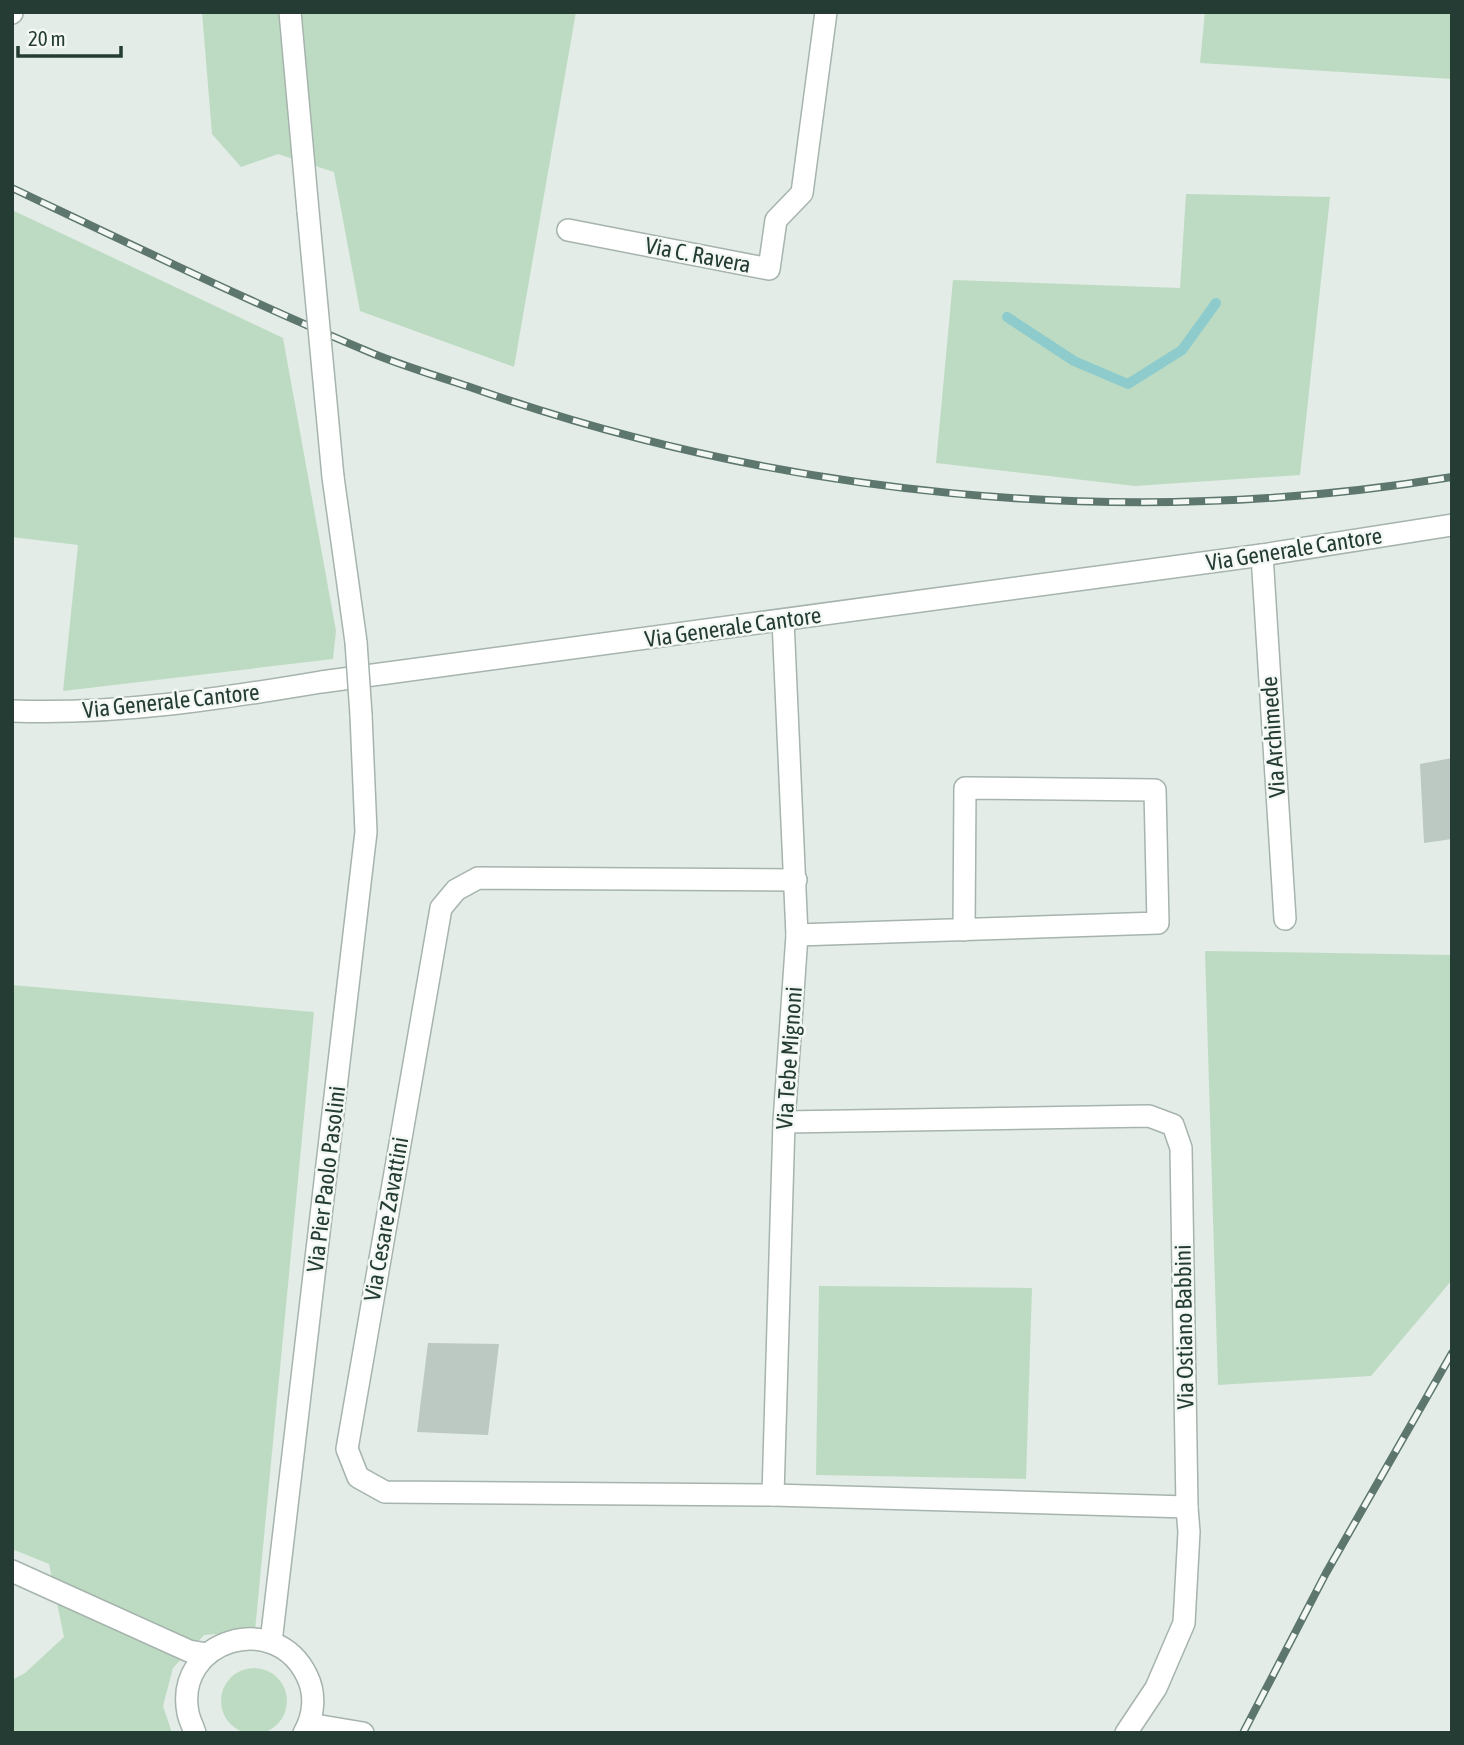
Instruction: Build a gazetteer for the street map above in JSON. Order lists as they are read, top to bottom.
{
  "streets": {
    "street": [
      "Via C. Ravera",
      "Via Generale Cantore",
      "Via Archimede",
      "Via Tebe Mignoni",
      "Via Pier Paolo Pasolini",
      "Via Cesare Zavattini",
      "Via Ostiano Babbini"
    ]
  },
  "crossings": [
    ["Via Generale Cantore", "Via Archimede"],
    ["Via Generale Cantore", "Via Tebe Mignoni"],
    ["Via Tebe Mignoni", "Via Cesare Zavattini"],
    ["Via Tebe Mignoni", "Via Ostiano Babbini"]
  ],
  "scale_bar": "20 m"
}
